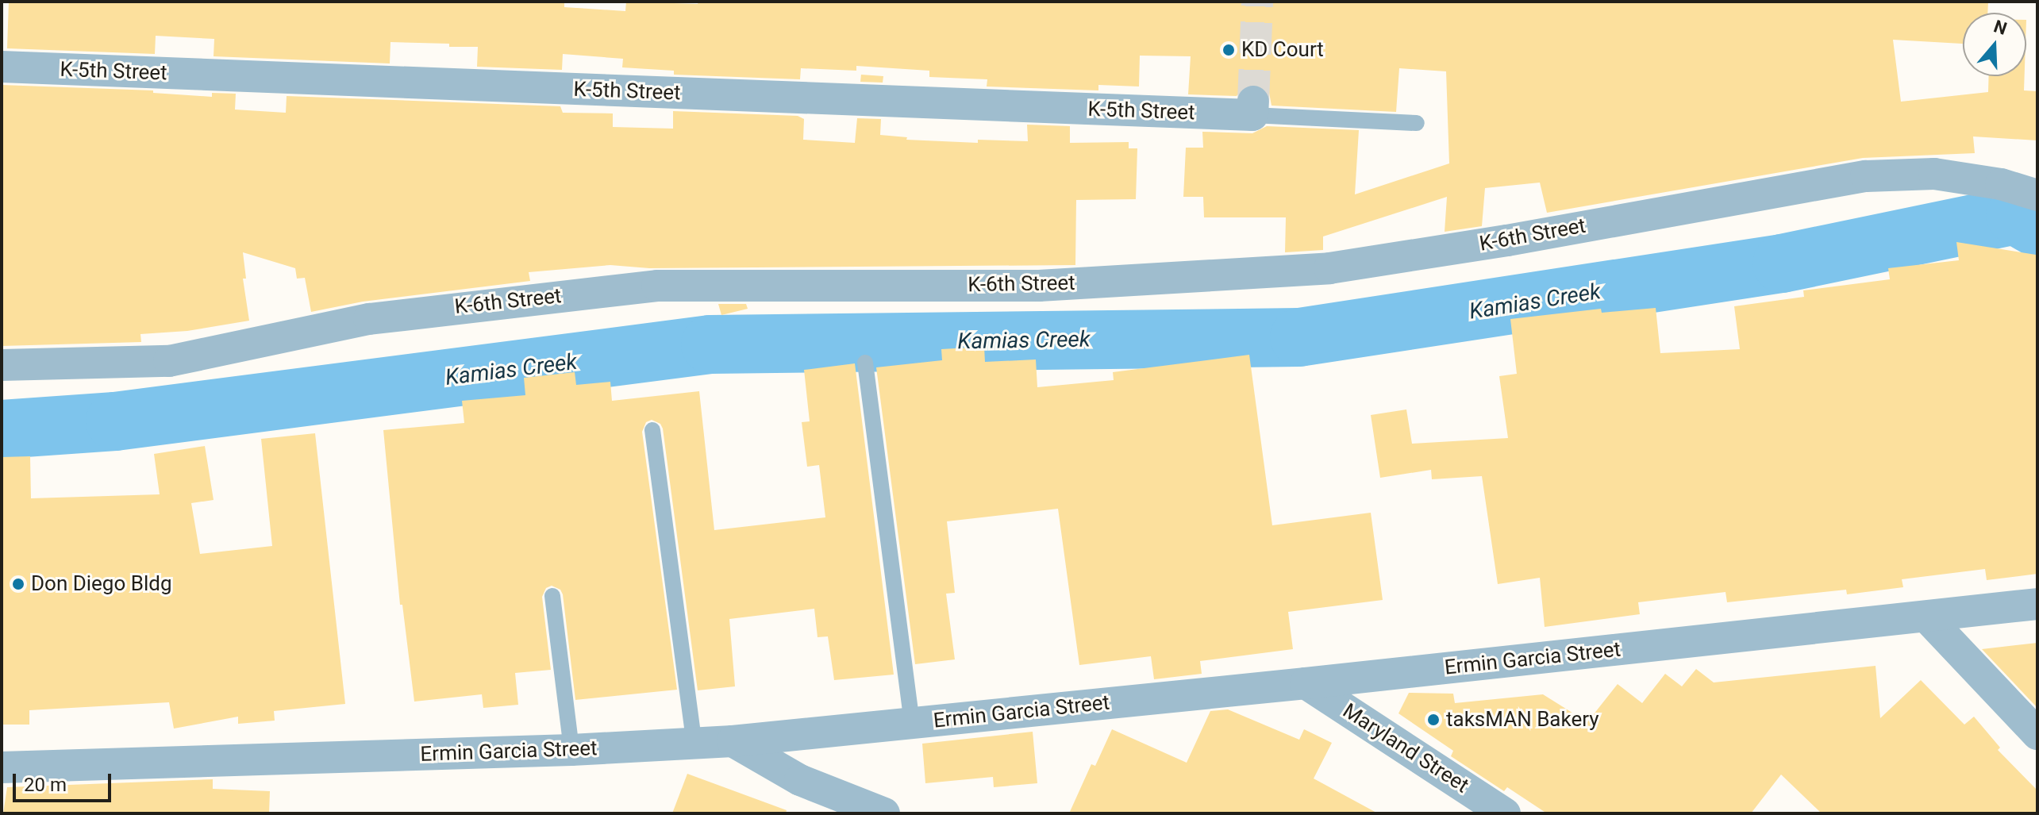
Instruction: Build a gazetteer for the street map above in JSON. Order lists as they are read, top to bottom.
{
  "streets": {
    "street": [
      "K-5th Street",
      "K-6th Street",
      "Ermin Garcia Street",
      "Maryland Street"
    ]
  },
  "crossings": [
    ["Ermin Garcia Street", "Maryland Street"]
  ],
  "water": ["Kamias Creek"],
  "places": ["KD Court", "Don Diego Bldg", "taksMAN Bakery"],
  "scale_bar": "20 m",
  "north": "top"
}
